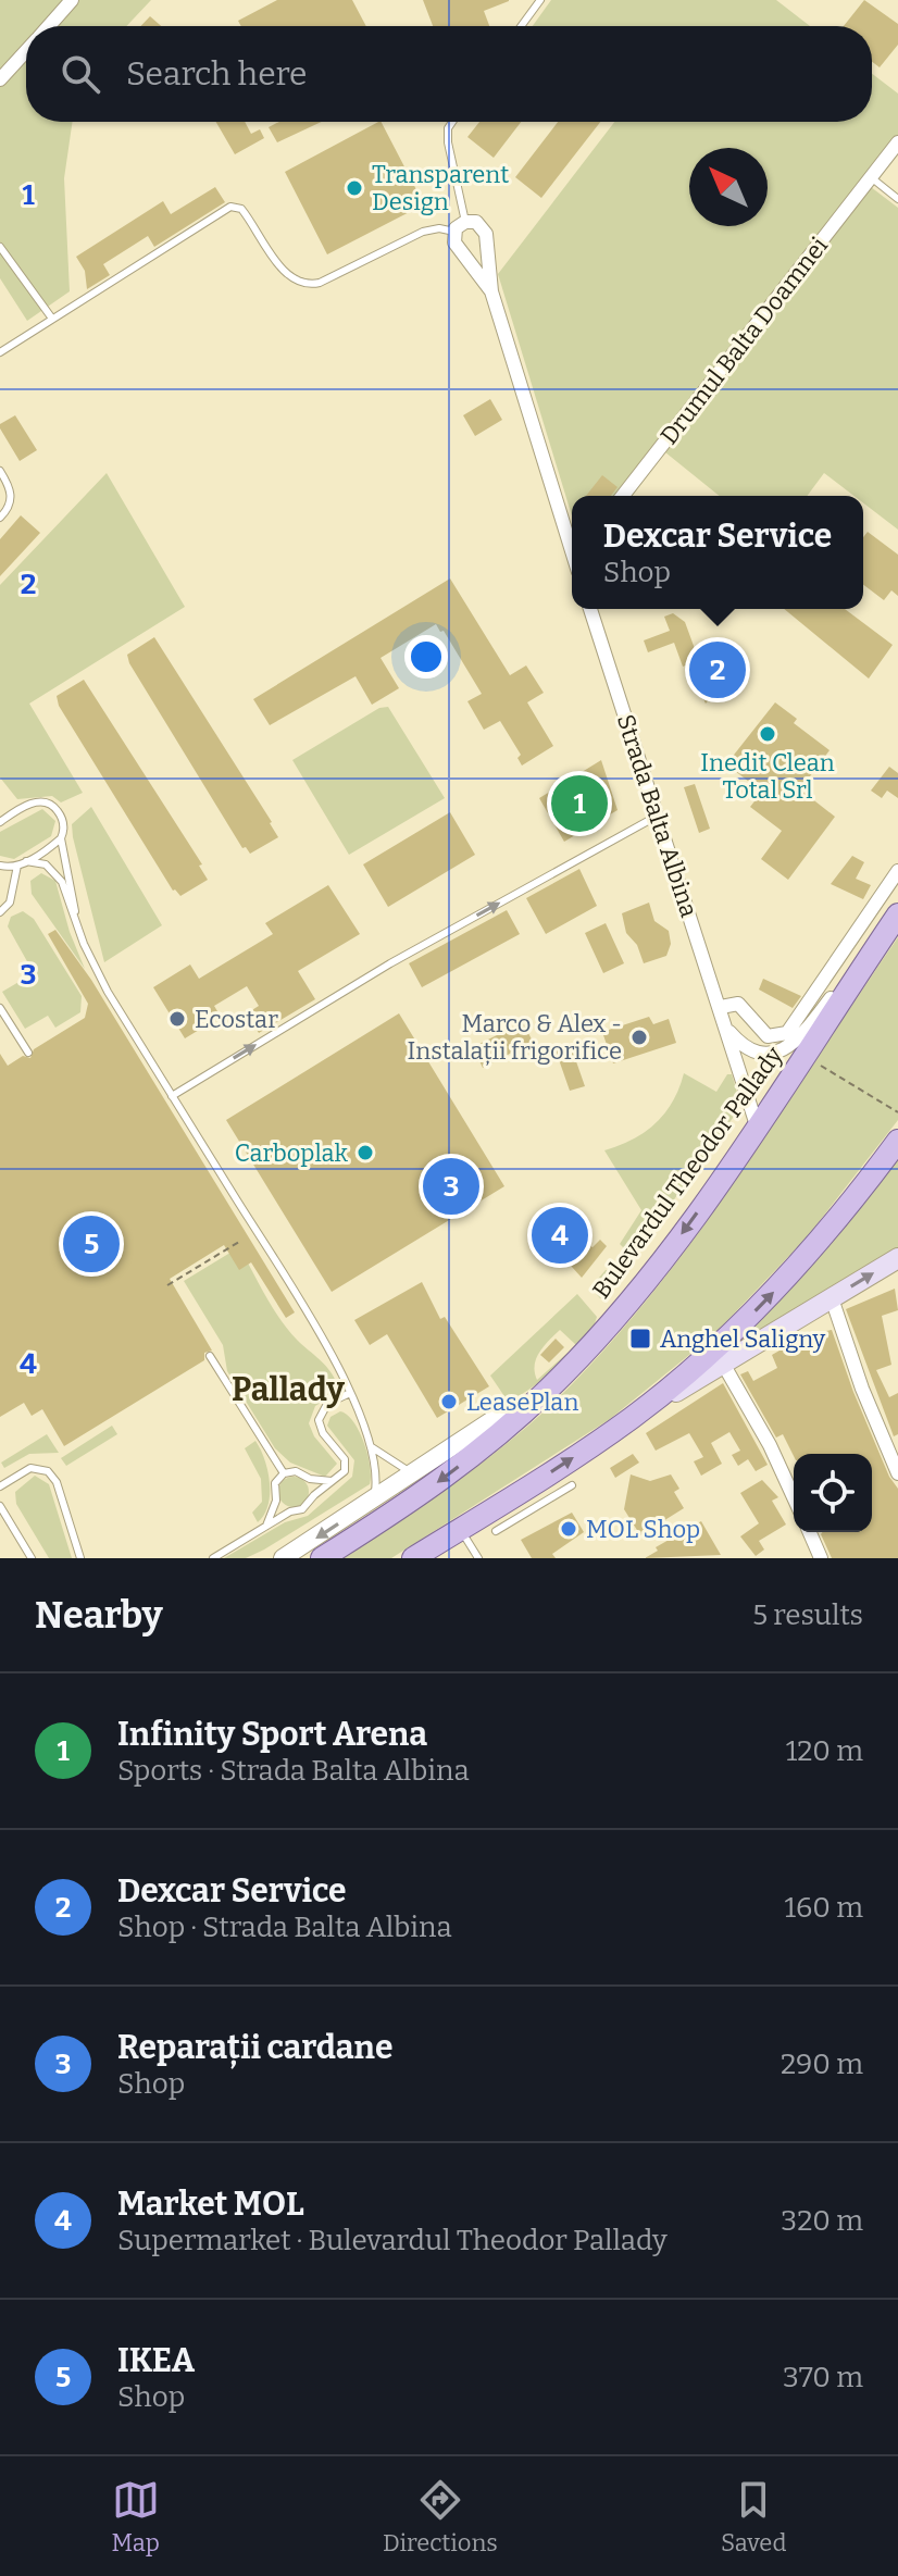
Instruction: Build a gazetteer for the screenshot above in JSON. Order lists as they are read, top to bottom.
{
  "streets": {
    "main road": ["Bulevardul Theodor Pallady"],
    "street": ["Drumul Balta Doamnei", "Strada Balta Albina"]
  },
  "crossings": [
    ["Strada Balta Albina", "Bulevardul Theodor Pallady"]
  ],
  "districts": ["Pallady"],
  "places": {
    "other": [
      "Transparent Design",
      "Inedit Clean Total Srl",
      "Ecostar",
      "Marco & Alex - Instalații frigorifice",
      "Carboplak",
      "LeasePlan",
      "MOL Shop"
    ],
    "transit": ["Anghel Saligny"]
  },
  "north": "top left",
  "page": {
    "search": "Search here",
    "popup": ["Dexcar Service", "Shop"],
    "pins": [
      "2",
      "1",
      "3",
      "4",
      "5"
    ],
    "heading": ["Nearby", "5 results"],
    "list": [
      {
        "mark": "1",
        "name": "Infinity Sport Arena",
        "note": "Sports · Strada Balta Albina",
        "value": "120 m"
      },
      {
        "mark": "2",
        "name": "Dexcar Service",
        "note": "Shop · Strada Balta Albina",
        "value": "160 m"
      },
      {
        "mark": "3",
        "name": "Reparații cardane",
        "note": "Shop",
        "value": "290 m"
      },
      {
        "mark": "4",
        "name": "Market MOL",
        "note": "Supermarket · Bulevardul Theodor Pallady",
        "value": "320 m"
      },
      {
        "mark": "5",
        "name": "IKEA",
        "note": "Shop",
        "value": "370 m"
      }
    ],
    "nav": ["Map", "Directions", "Saved"]
  },
  "grid": {
    "rows": [
      "1",
      "2",
      "3",
      "4"
    ]
  }
}
